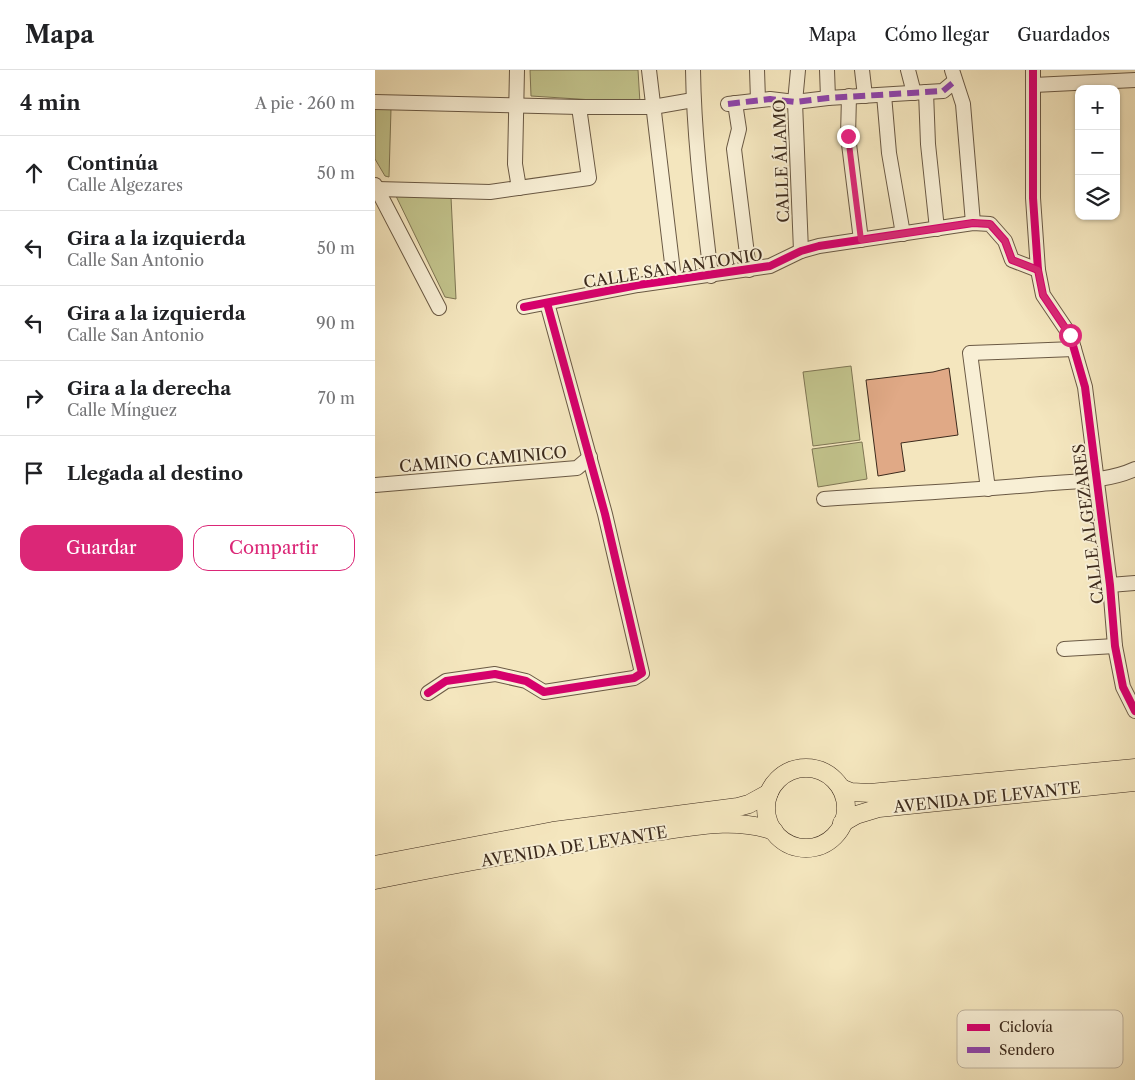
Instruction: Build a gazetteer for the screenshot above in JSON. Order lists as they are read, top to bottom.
{
  "streets": {
    "main road": ["AVENIDA DE LEVANTE"],
    "street": [
      "CALLE ÁLAMO",
      "CALLE SAN ANTONIO",
      "CAMINO CAMINICO",
      "CALLE ALGEZARES"
    ]
  },
  "crossings": [
    ["CALLE ÁLAMO", "CALLE SAN ANTONIO"],
    ["CALLE SAN ANTONIO", "CALLE ALGEZARES"]
  ],
  "legend": ["Ciclovía", "Sendero"],
  "page": {
    "header": "Mapa",
    "nav": ["Mapa", "Cómo llegar", "Guardados"],
    "heading": ["4 min", "A pie · 260 m"],
    "map_buttons": ["+", "−"],
    "list": [
      ["Continúa", "Calle Algezares", "50 m"],
      ["Gira a la izquierda", "Calle San Antonio", "50 m"],
      ["Gira a la izquierda", "Calle San Antonio", "90 m"],
      ["Gira a la derecha", "Calle Mínguez", "70 m"],
      "Llegada al destino"
    ],
    "buttons": ["Guardar", "Compartir"]
  }
}
